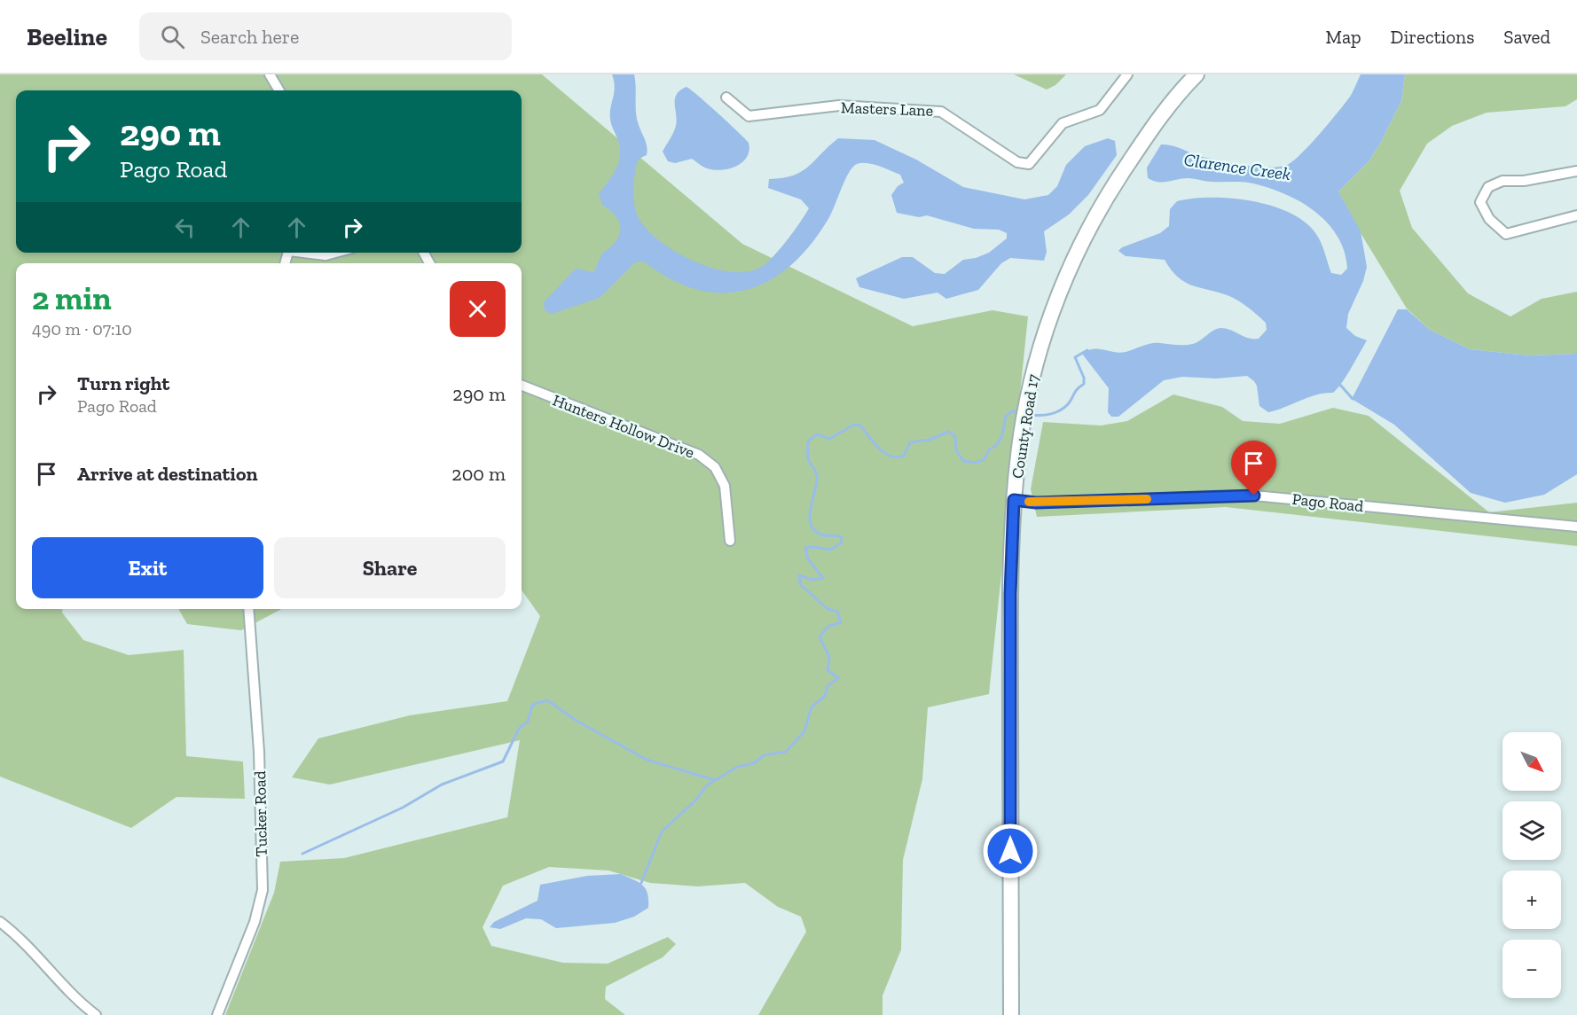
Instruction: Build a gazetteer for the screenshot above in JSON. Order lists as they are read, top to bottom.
{
  "streets": {
    "main road": ["County Road 17"],
    "street": [
      "Masters Lane",
      "Hunters Hollow Drive",
      "Pago Road",
      "Tucker Road"
    ]
  },
  "crossings": [
    ["County Road 17", "Pago Road"]
  ],
  "water": ["Clarence Creek"],
  "north": "bottom right",
  "page": {
    "header": "Beeline",
    "search": "Search here",
    "nav": ["Map", "Directions", "Saved"],
    "turn": ["290 m", "Pago Road"],
    "heading": ["2 min", "490 m · 07:10"],
    "list": [
      {
        "name": "Turn right",
        "note": "Pago Road",
        "value": "290 m"
      },
      {
        "name": "Arrive at destination",
        "value": "200 m"
      }
    ],
    "buttons": ["Exit", "Share"],
    "map_buttons": ["+", "−"]
  }
}
